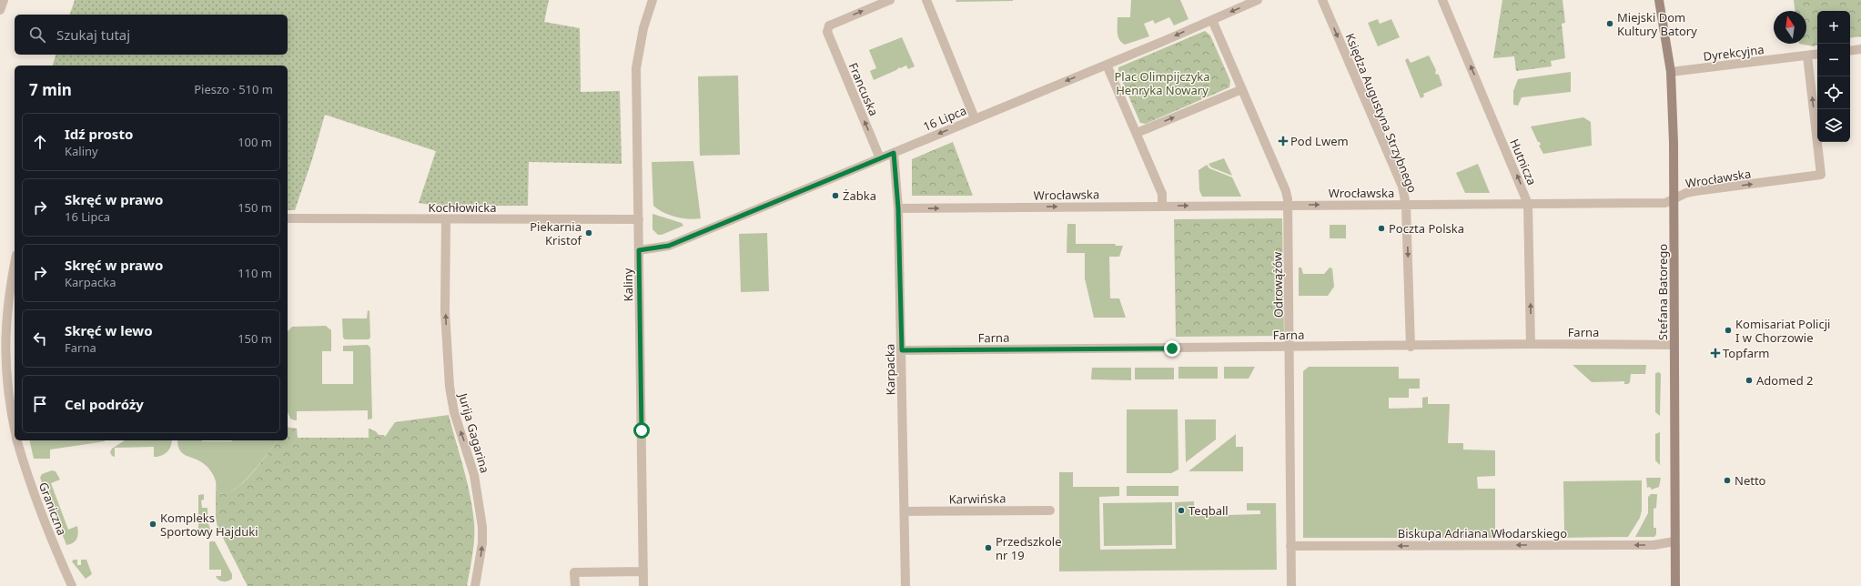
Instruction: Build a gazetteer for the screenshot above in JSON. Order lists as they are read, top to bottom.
{
  "streets": {
    "street": [
      "Dyrekcyjna",
      "Francuska",
      "Księdza Augustyna Strzybnego",
      "16 Lipca",
      "Hutnicza",
      "Wrocławska",
      "Kochłowicka",
      "Kaliny",
      "Odrowążów",
      "Stefana Batorego",
      "Farna",
      "Karpacka",
      "Jurija Gagarina",
      "Karwińska",
      "Graniczna",
      "Biskupa Adriana Włodarskiego"
    ]
  },
  "crossings": [
    ["Dyrekcyjna", "Wrocławska"],
    ["Dyrekcyjna", "Stefana Batorego"],
    ["Francuska", "16 Lipca"],
    ["Księdza Augustyna Strzybnego", "Wrocławska"],
    ["Księdza Augustyna Strzybnego", "Farna"],
    ["16 Lipca", "Kaliny"],
    ["16 Lipca", "Odrowążów"],
    ["16 Lipca", "Karpacka"],
    ["Hutnicza", "Wrocławska"],
    ["Hutnicza", "Farna"],
    ["Wrocławska", "Odrowążów"],
    ["Wrocławska", "Stefana Batorego"],
    ["Wrocławska", "Karpacka"],
    ["Kochłowicka", "Kaliny"],
    ["Kochłowicka", "Jurija Gagarina"],
    ["Odrowążów", "Farna"],
    ["Odrowążów", "Biskupa Adriana Włodarskiego"],
    ["Stefana Batorego", "Farna"],
    ["Stefana Batorego", "Biskupa Adriana Włodarskiego"],
    ["Farna", "Karpacka"],
    ["Karpacka", "Karwińska"]
  ],
  "one_way": [
    "Księdza Augustyna Strzybnego",
    "16 Lipca",
    "Hutnicza",
    "Wrocławska",
    "Jurija Gagarina",
    "Biskupa Adriana Włodarskiego"
  ],
  "parks": ["Plac Olimpijczyka Henryka Nowary"],
  "places": {
    "other": [
      "Miejski Dom Kultury Batory",
      "Żabka",
      "Poczta Polska",
      "Piekarnia Kristof",
      "Komisariat Policji I w Chorzowie",
      "Adomed 2",
      "Netto",
      "Teqball",
      "Kompleks Sportowy Hajduki",
      "Przedszkole nr 19"
    ],
    "health": ["Pod Lwem", "Topfarm"]
  },
  "north": "top",
  "page": {
    "map_buttons": ["+", "−"],
    "search": "Szukaj tutaj",
    "heading": ["7 min", "Pieszo · 510 m"],
    "list": [
      ["Idź prosto", "Kaliny", "100 m"],
      ["Skręć w prawo", "16 Lipca", "150 m"],
      ["Skręć w prawo", "Karpacka", "110 m"],
      ["Skręć w lewo", "Farna", "150 m"],
      "Cel podróży"
    ]
  }
}
